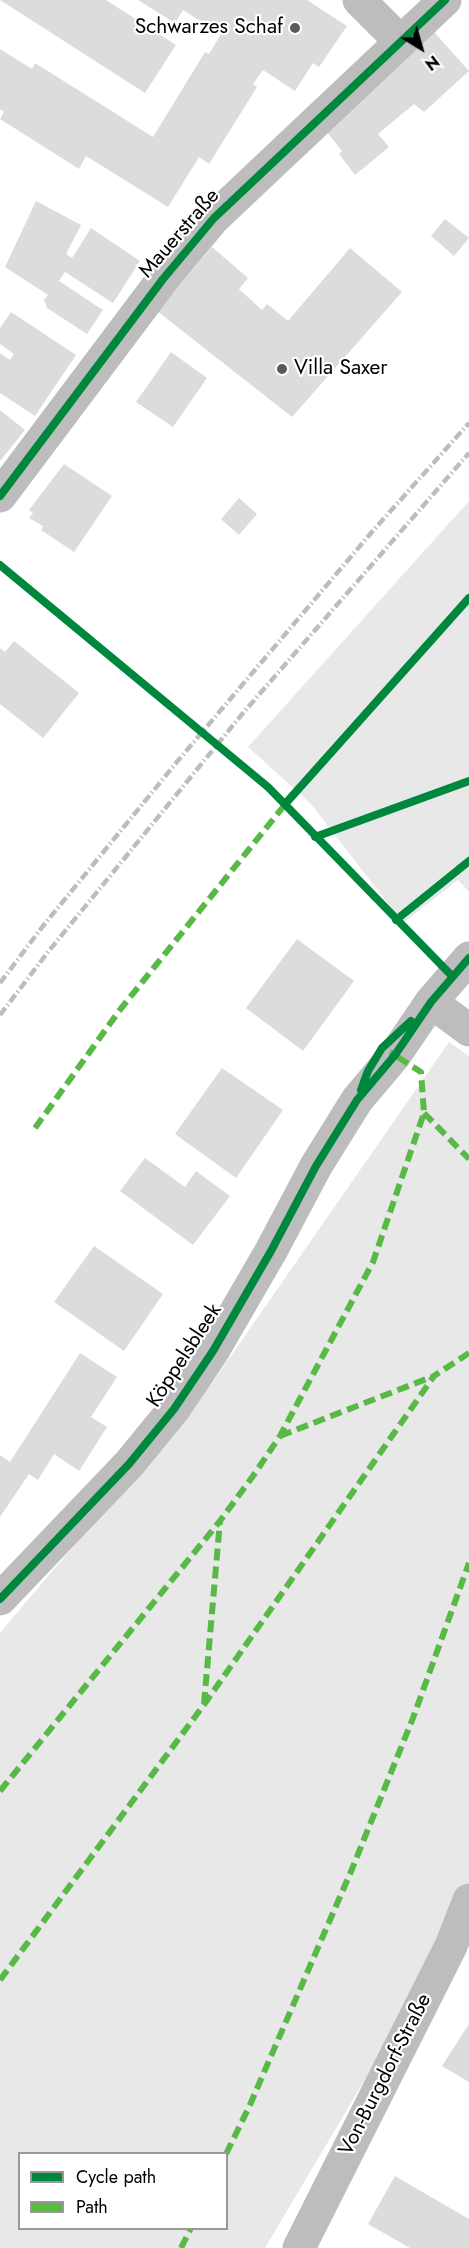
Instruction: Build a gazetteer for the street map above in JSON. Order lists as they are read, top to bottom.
{
  "streets": {
    "street": ["Mauerstraße", "Köppelsbleek", "Von-Burgdorf-Straße"]
  },
  "places": ["Schwarzes Schaf", "Villa Saxer"],
  "legend": ["Cycle path", "Path"],
  "north": "bottom right"
}
